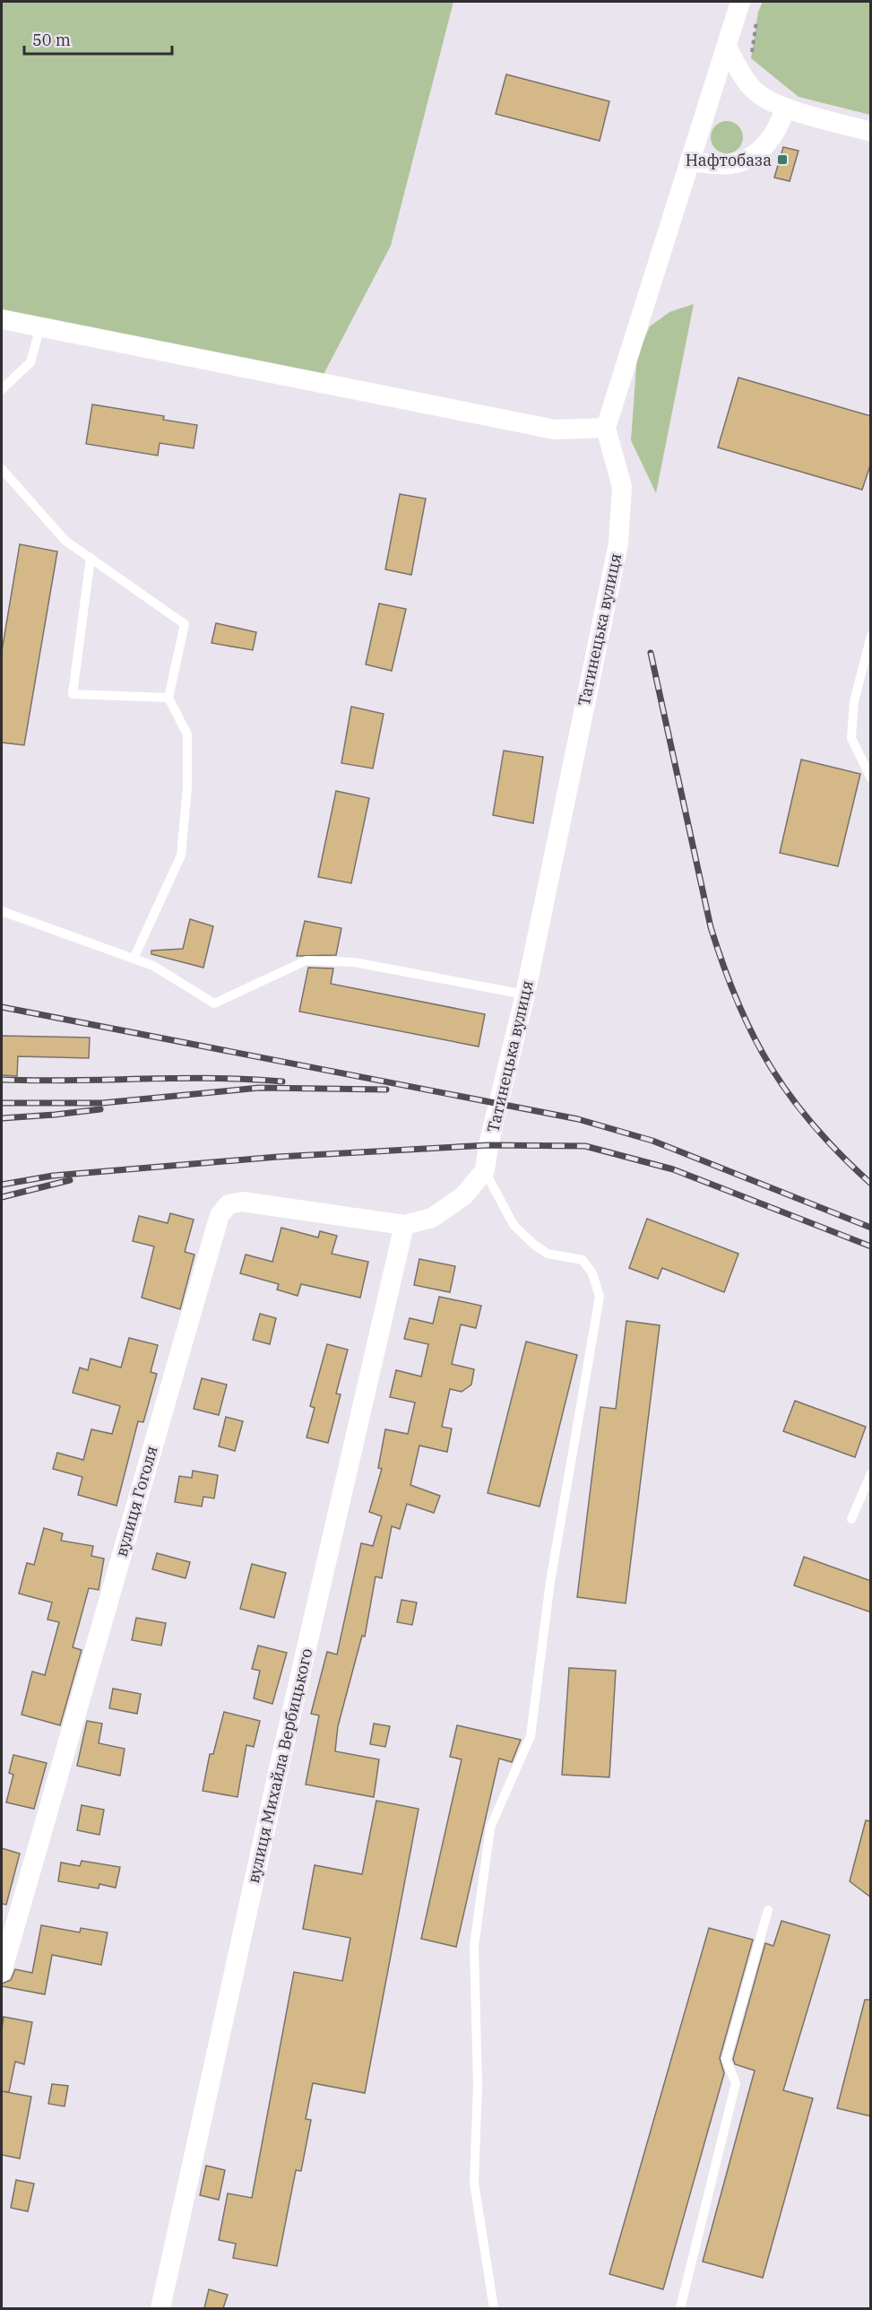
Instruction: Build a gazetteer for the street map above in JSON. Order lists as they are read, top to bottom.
{
  "streets": {
    "street": ["Татинецька вулиця", "вулиця Гоголя", "вулиця Михайла Вербицького"]
  },
  "crossings": [
    ["вулиця Гоголя", "вулиця Михайла Вербицького"]
  ],
  "places": {
    "transit": ["Нафтобаза"]
  },
  "scale_bar": "50 m"
}
